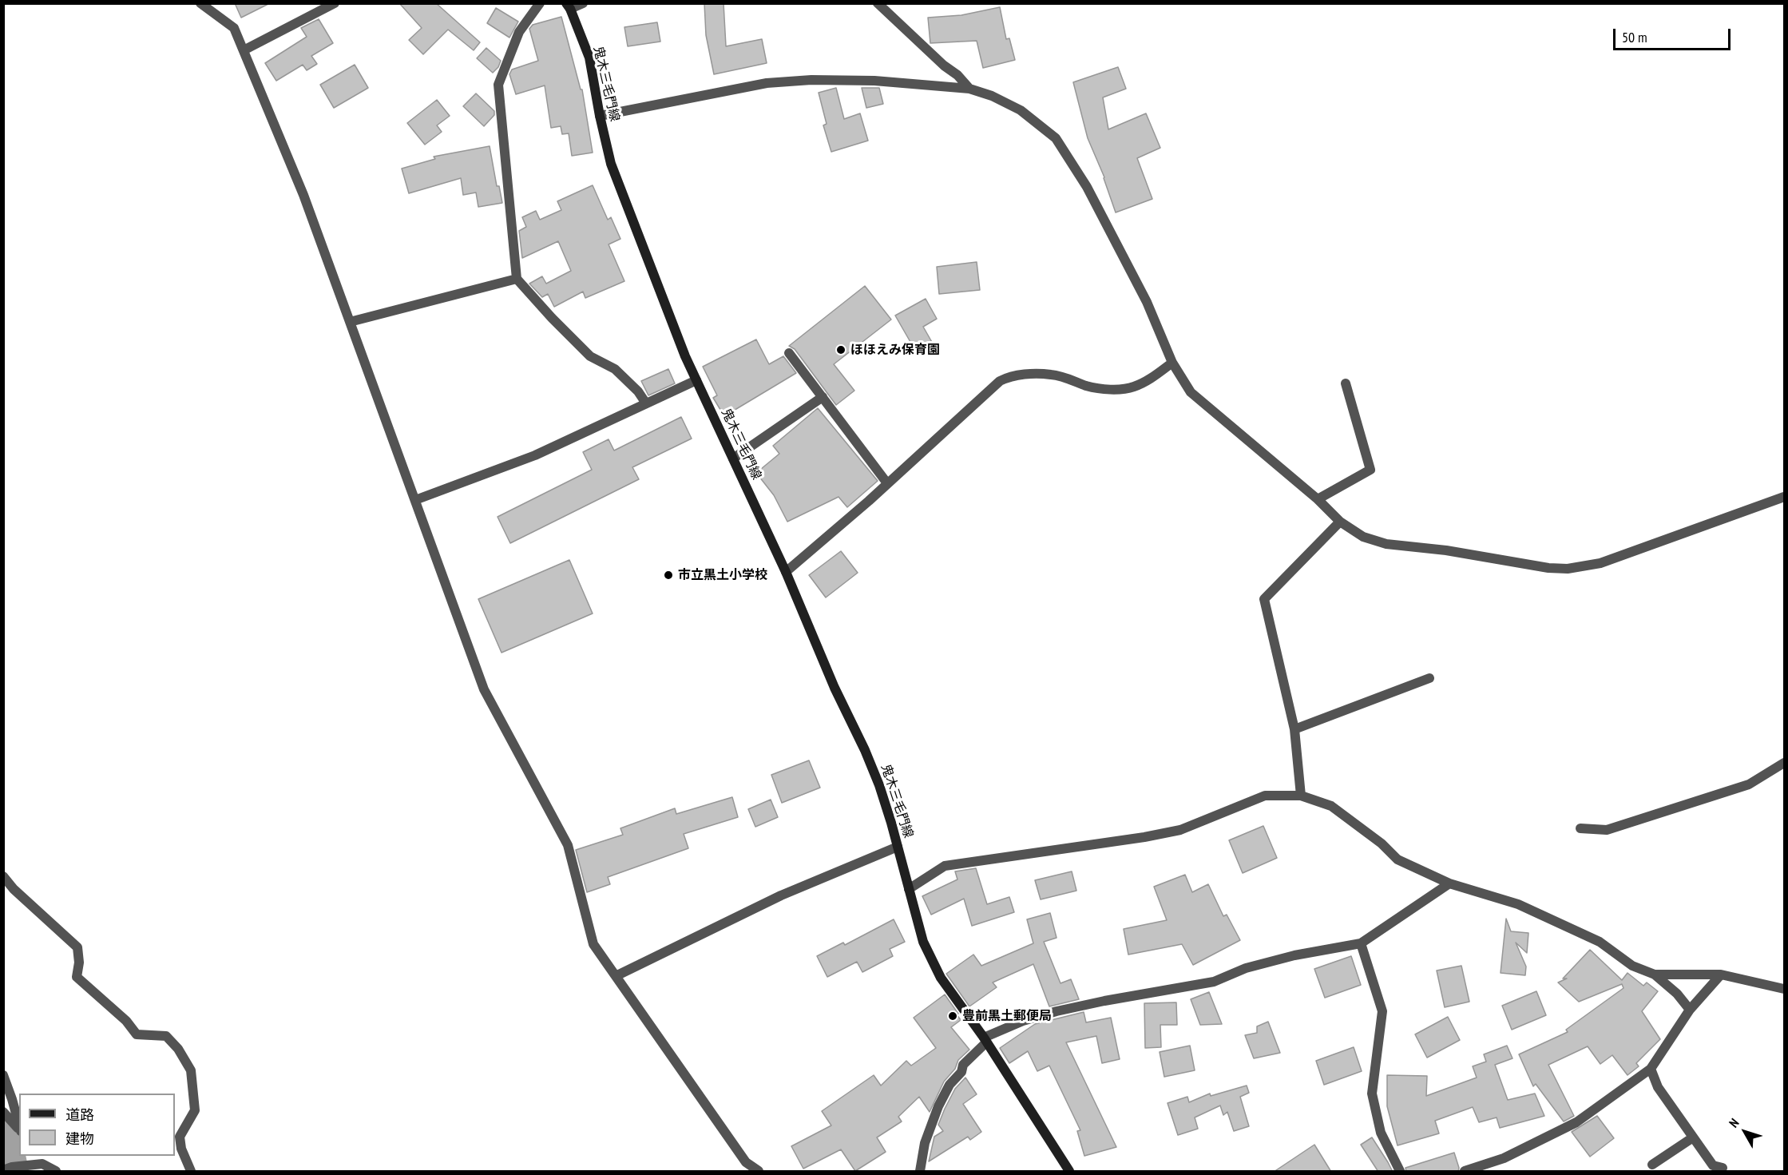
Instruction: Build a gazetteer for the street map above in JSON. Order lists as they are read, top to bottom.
{
  "streets": {
    "main road": ["鬼木三毛門線"]
  },
  "places": ["ほほえみ保育園", "市立黒土小学校", "豊前黒土郵便局"],
  "legend": ["道路", "建物"],
  "scale_bar": "50 m",
  "north": "top left"
}
